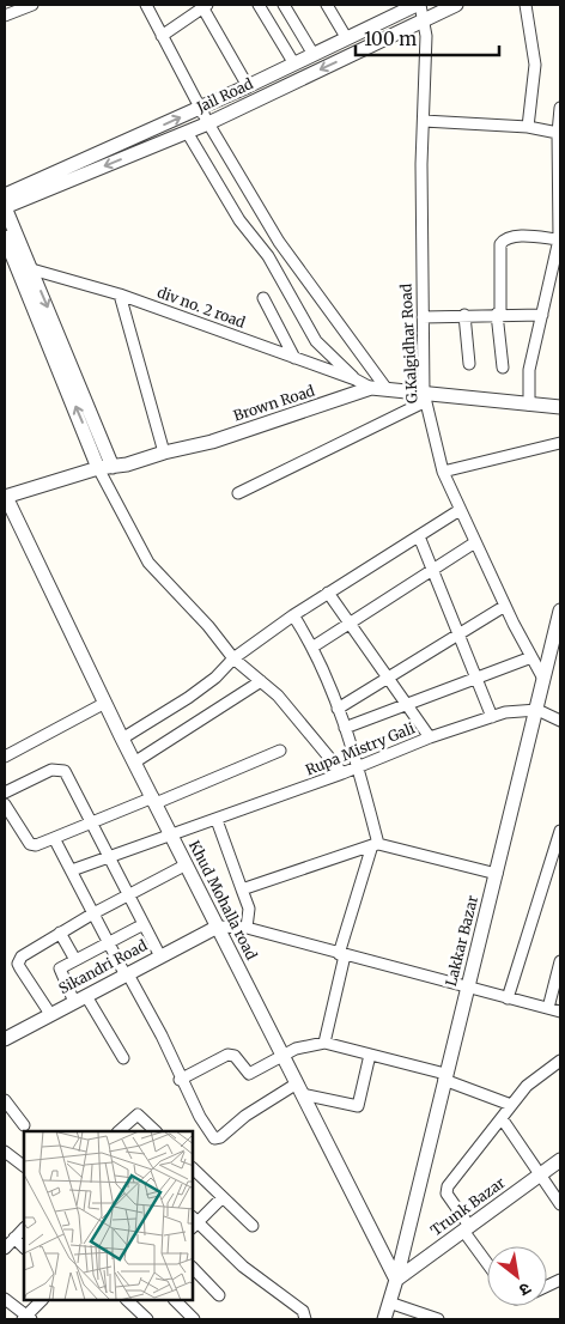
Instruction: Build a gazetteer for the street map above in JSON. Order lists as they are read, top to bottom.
{
  "streets": {
    "street": [
      "Jail Road",
      "div no. 2 road",
      "G.Kalgidhar Road",
      "Brown Road",
      "Rupa Mistry Gali",
      "Khud Mohalla road",
      "Lakkar Bazar",
      "Sikandri Road",
      "Trunk Bazar"
    ]
  },
  "crossings": [
    ["Jail Road", "G.Kalgidhar Road"],
    ["div no. 2 road", "Brown Road"],
    ["G.Kalgidhar Road", "Brown Road"],
    ["G.Kalgidhar Road", "Lakkar Bazar"],
    ["Brown Road", "Khud Mohalla road"],
    ["Rupa Mistry Gali", "Khud Mohalla road"],
    ["Rupa Mistry Gali", "Lakkar Bazar"],
    ["Khud Mohalla road", "Lakkar Bazar"],
    ["Khud Mohalla road", "Sikandri Road"],
    ["Khud Mohalla road", "Trunk Bazar"],
    ["Lakkar Bazar", "Trunk Bazar"]
  ],
  "scale_bar": "100 m",
  "north": "bottom right"
}
